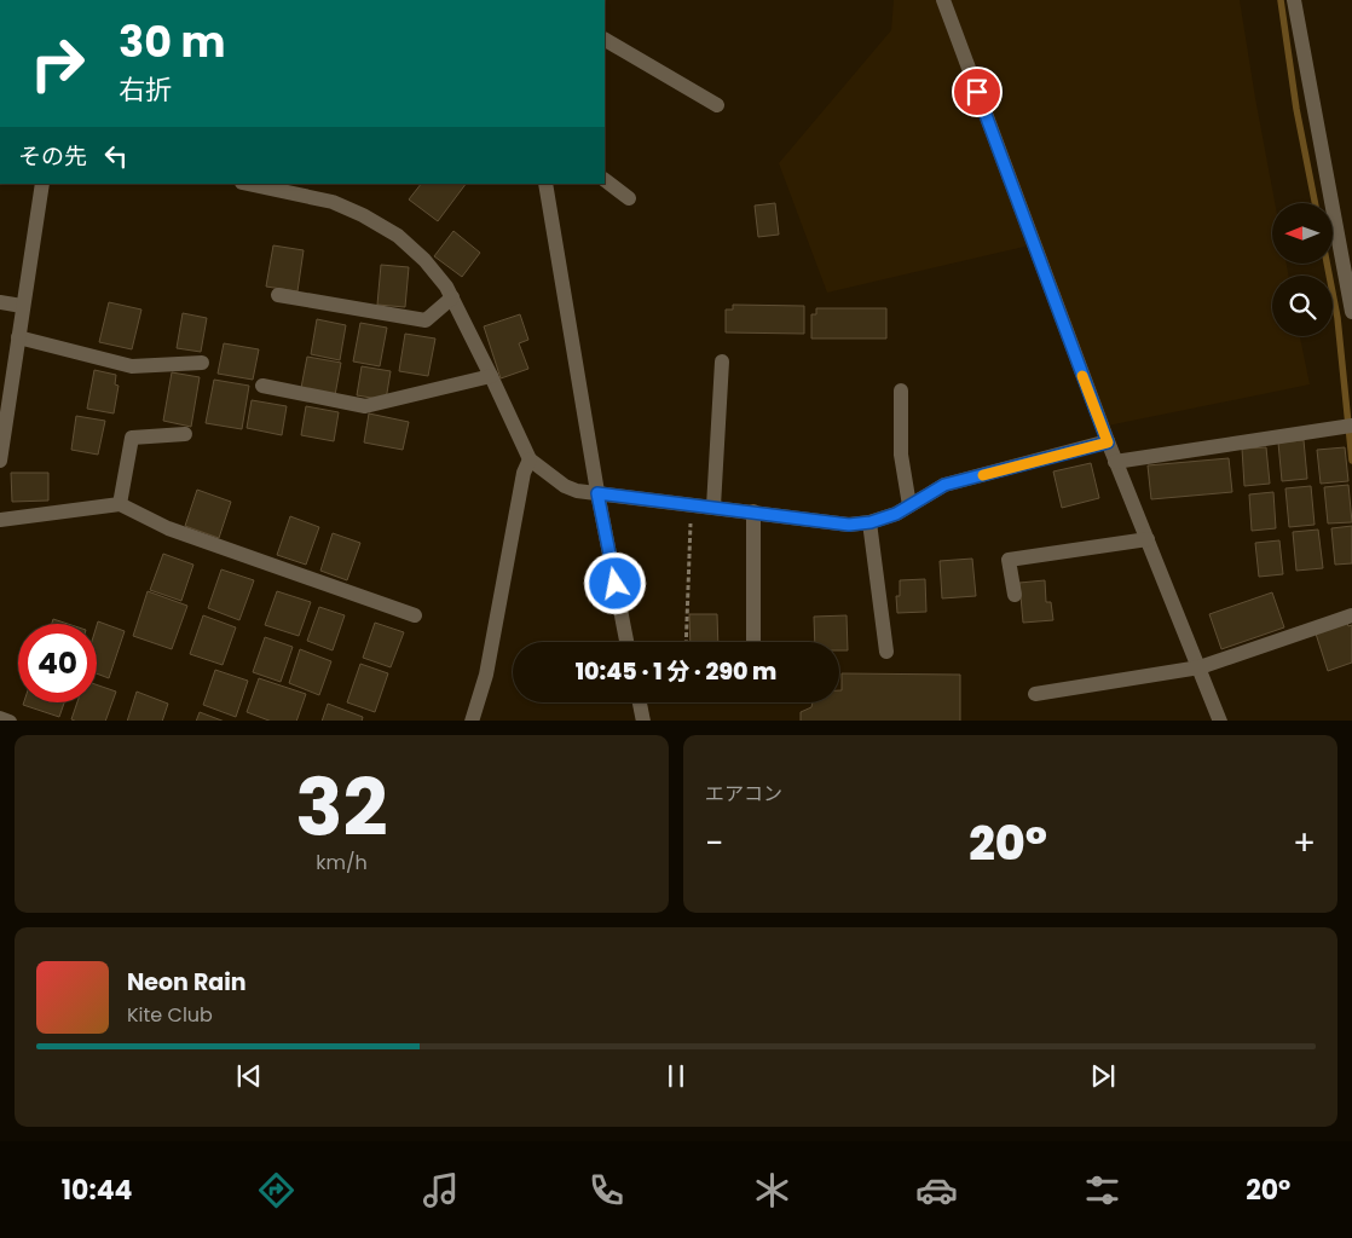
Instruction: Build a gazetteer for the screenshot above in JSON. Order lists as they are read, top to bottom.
{
  "north": "left",
  "page": {
    "turn": ["30 m", "右折"],
    "then": "その先",
    "limit": "40",
    "trip": "10:45 · 1 分 · 290 m",
    "tile": [
      ["32", "km/h"],
      "エアコン"
    ],
    "heat": ["−", "20°", "+"],
    "song": ["Neon Rain", "Kite Club"],
    "tabs": ["10:44", "20°"]
  }
}
